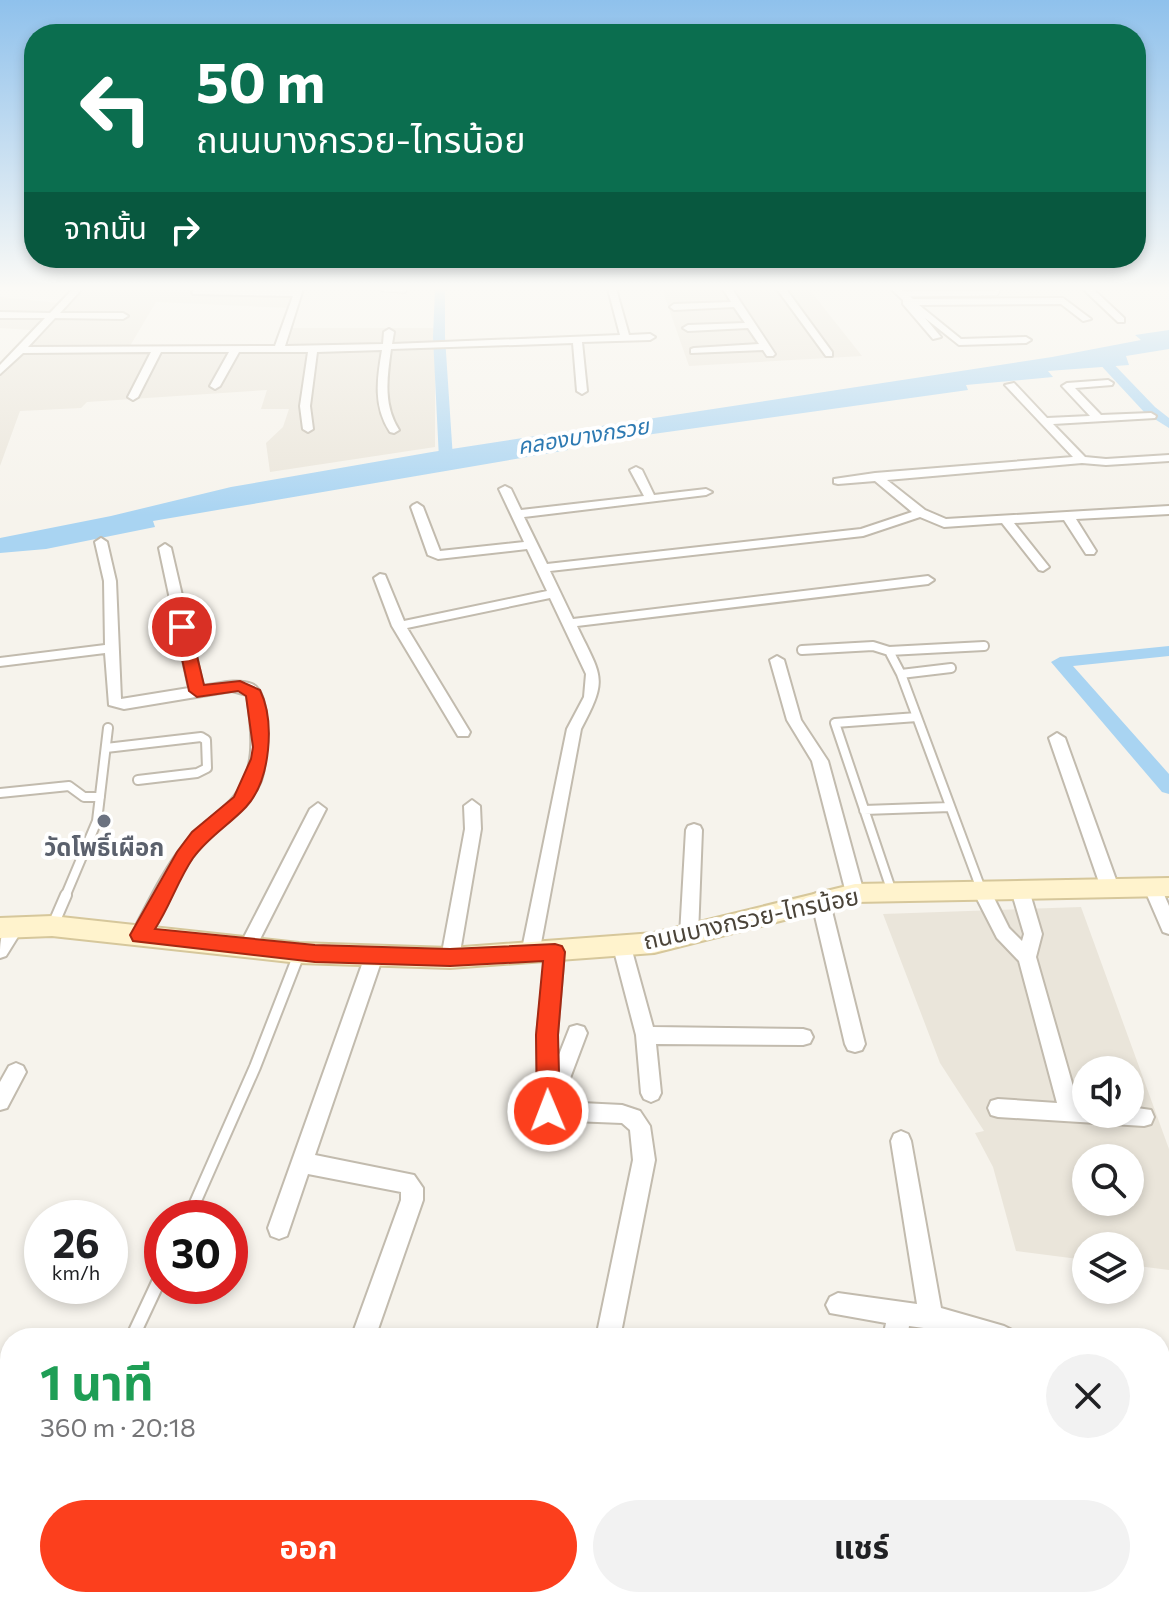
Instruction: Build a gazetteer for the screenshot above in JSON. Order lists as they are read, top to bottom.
{
  "streets": {
    "main road": ["ถนนบางกรวย-ไทรน้อย"]
  },
  "water": ["คลองบางกรวย"],
  "places": ["วัดโพธิ์เผือก"],
  "page": {
    "turn": ["50 m", "ถนนบางกรวย-ไทรน้อย"],
    "then": "จากนั้น",
    "speed": "26 km/h",
    "limit": "30",
    "heading": ["1 นาที", "360 m · 20:18"],
    "buttons": ["ออก", "แชร์"]
  }
}
